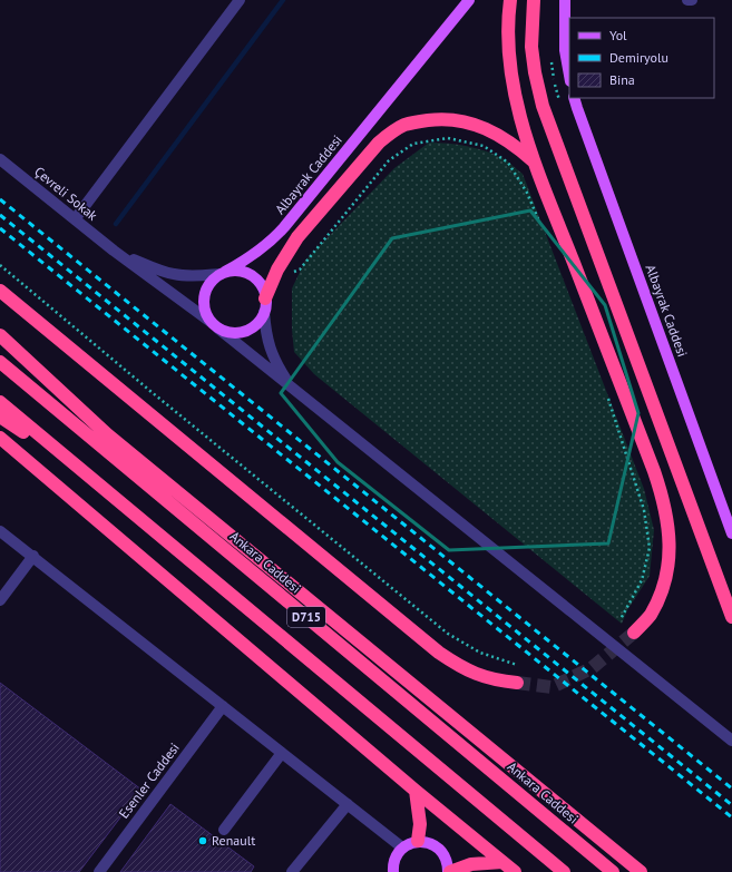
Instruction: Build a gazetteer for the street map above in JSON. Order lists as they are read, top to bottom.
{
  "streets": {
    "highway": ["Ankara Caddesi", "D715"],
    "main road": ["Albayrak Caddesi"],
    "street": ["Çevreli Sokak", "Esenler Caddesi"]
  },
  "places": ["Renault"],
  "legend": ["Yol", "Demiryolu", "Bina"]
}
